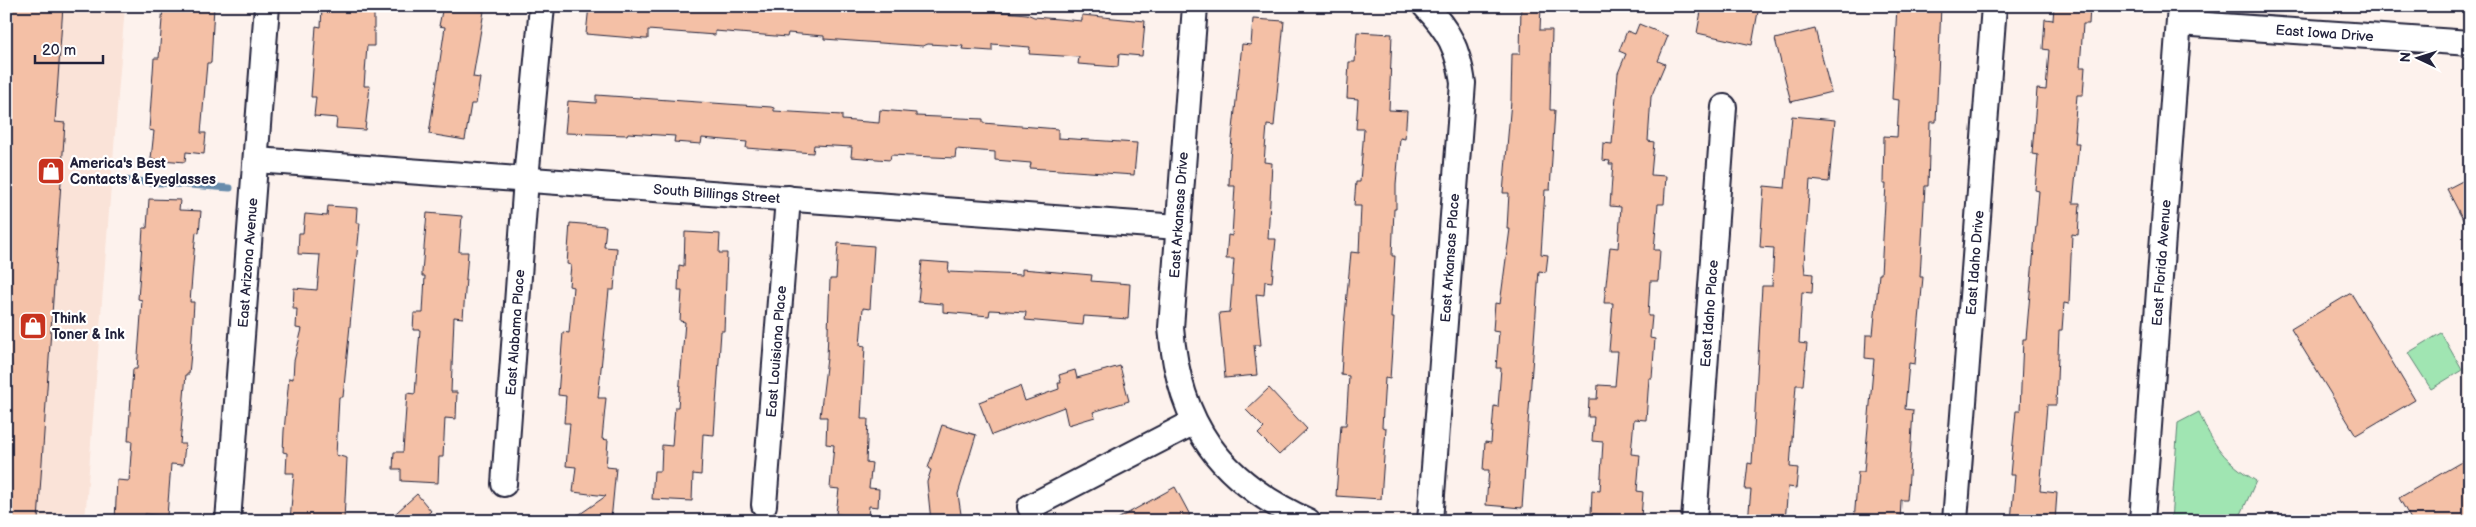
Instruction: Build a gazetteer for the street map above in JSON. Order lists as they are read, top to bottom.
{
  "streets": {
    "street": [
      "East Iowa Drive",
      "South Billings Street",
      "East Arkansas Drive",
      "East Arkansas Place",
      "East Arizona Avenue",
      "East Idaho Drive",
      "East Florida Avenue",
      "East Idaho Place",
      "East Alabama Place",
      "East Louisiana Place"
    ]
  },
  "crossings": [
    ["East Iowa Drive", "East Florida Avenue"],
    ["South Billings Street", "East Arkansas Drive"],
    ["South Billings Street", "East Arizona Avenue"],
    ["South Billings Street", "East Alabama Place"],
    ["South Billings Street", "East Louisiana Place"]
  ],
  "places": {
    "shop": ["America's Best Contacts & Eyeglasses", "Think Toner & Ink"]
  },
  "scale_bar": "20 m",
  "north": "left"
}
